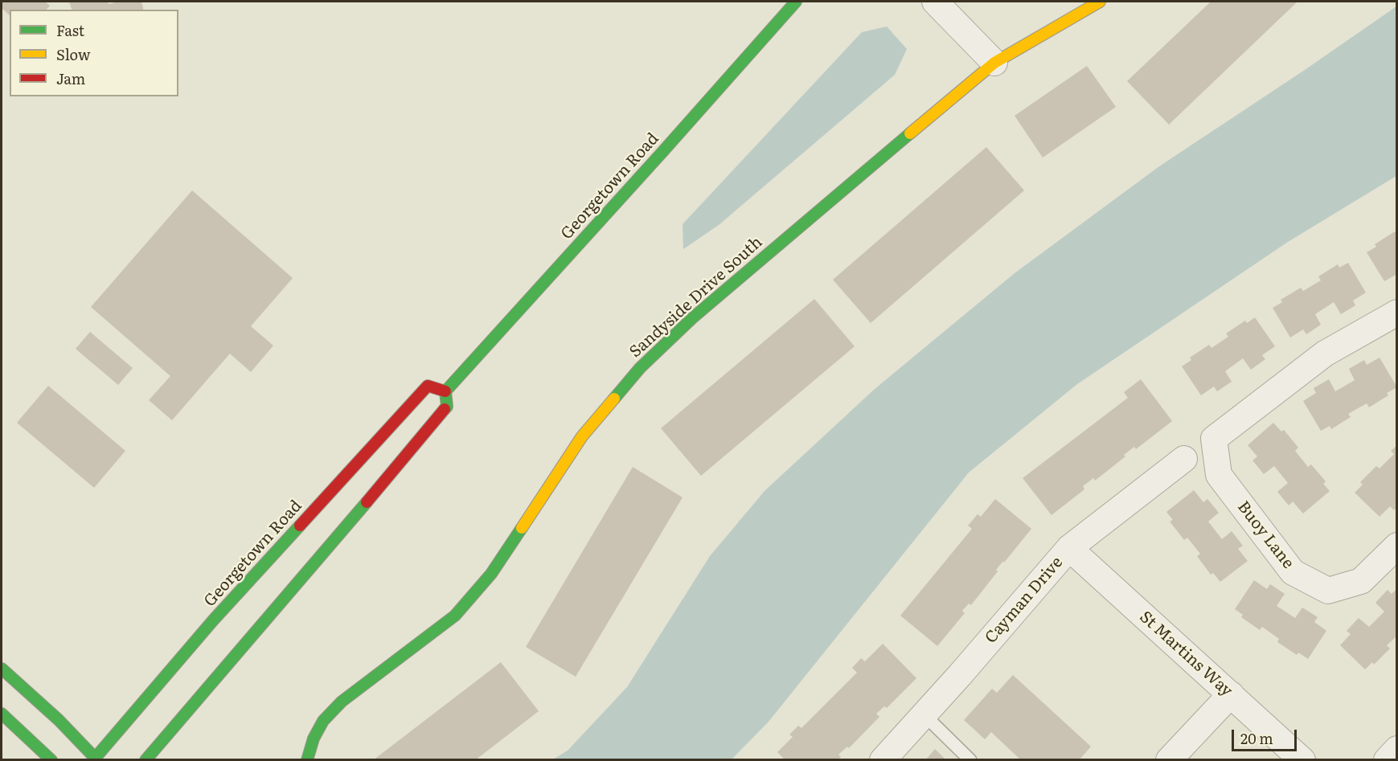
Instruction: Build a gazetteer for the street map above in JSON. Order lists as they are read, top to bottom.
{
  "streets": {
    "main road": ["Georgetown Road", "Sandyside Drive South"],
    "street": ["Buoy Lane", "Cayman Drive", "St Martins Way"]
  },
  "crossings": [
    ["Cayman Drive", "St Martins Way"]
  ],
  "legend": ["Fast", "Slow", "Jam"],
  "scale_bar": "20 m"
}
